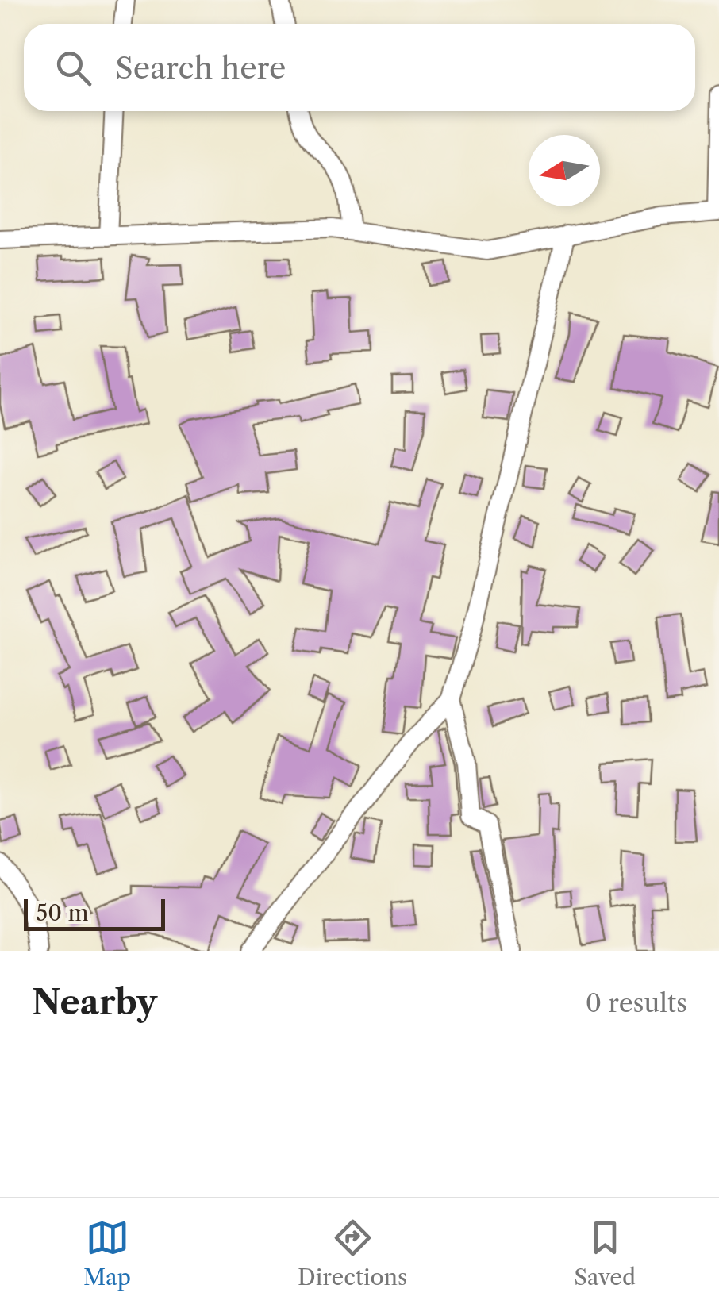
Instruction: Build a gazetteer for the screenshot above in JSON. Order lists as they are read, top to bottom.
{
  "scale_bar": "50 m",
  "north": "left",
  "page": {
    "search": "Search here",
    "scale": "50 m",
    "heading": ["Nearby", "0 results"],
    "nav": ["Map", "Directions", "Saved"]
  }
}
